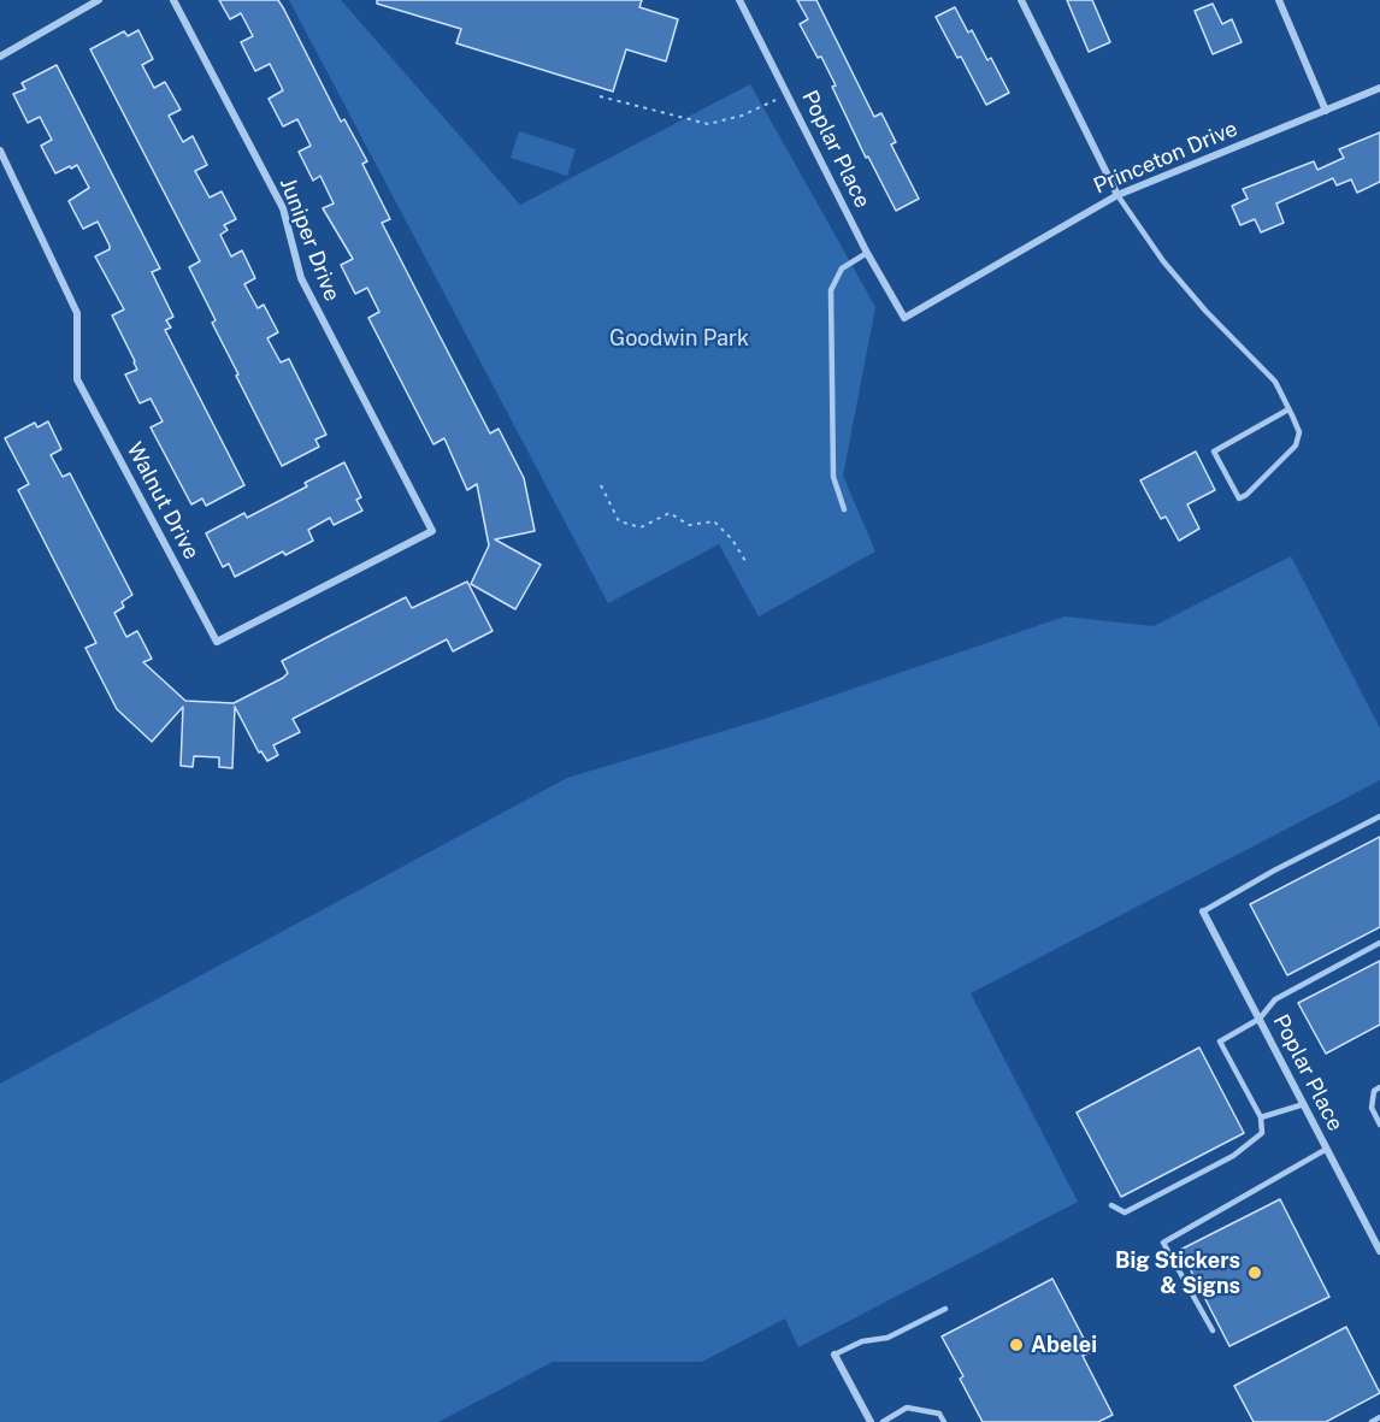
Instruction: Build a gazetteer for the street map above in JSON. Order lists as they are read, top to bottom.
{
  "streets": {
    "street": [
      "Poplar Place",
      "Princeton Drive",
      "Juniper Drive",
      "Walnut Drive"
    ]
  },
  "crossings": [
    ["Poplar Place", "Princeton Drive"],
    ["Juniper Drive", "Walnut Drive"]
  ],
  "parks": ["Goodwin Park"],
  "places": ["Big Stickers & Signs", "Abelei"]
}
